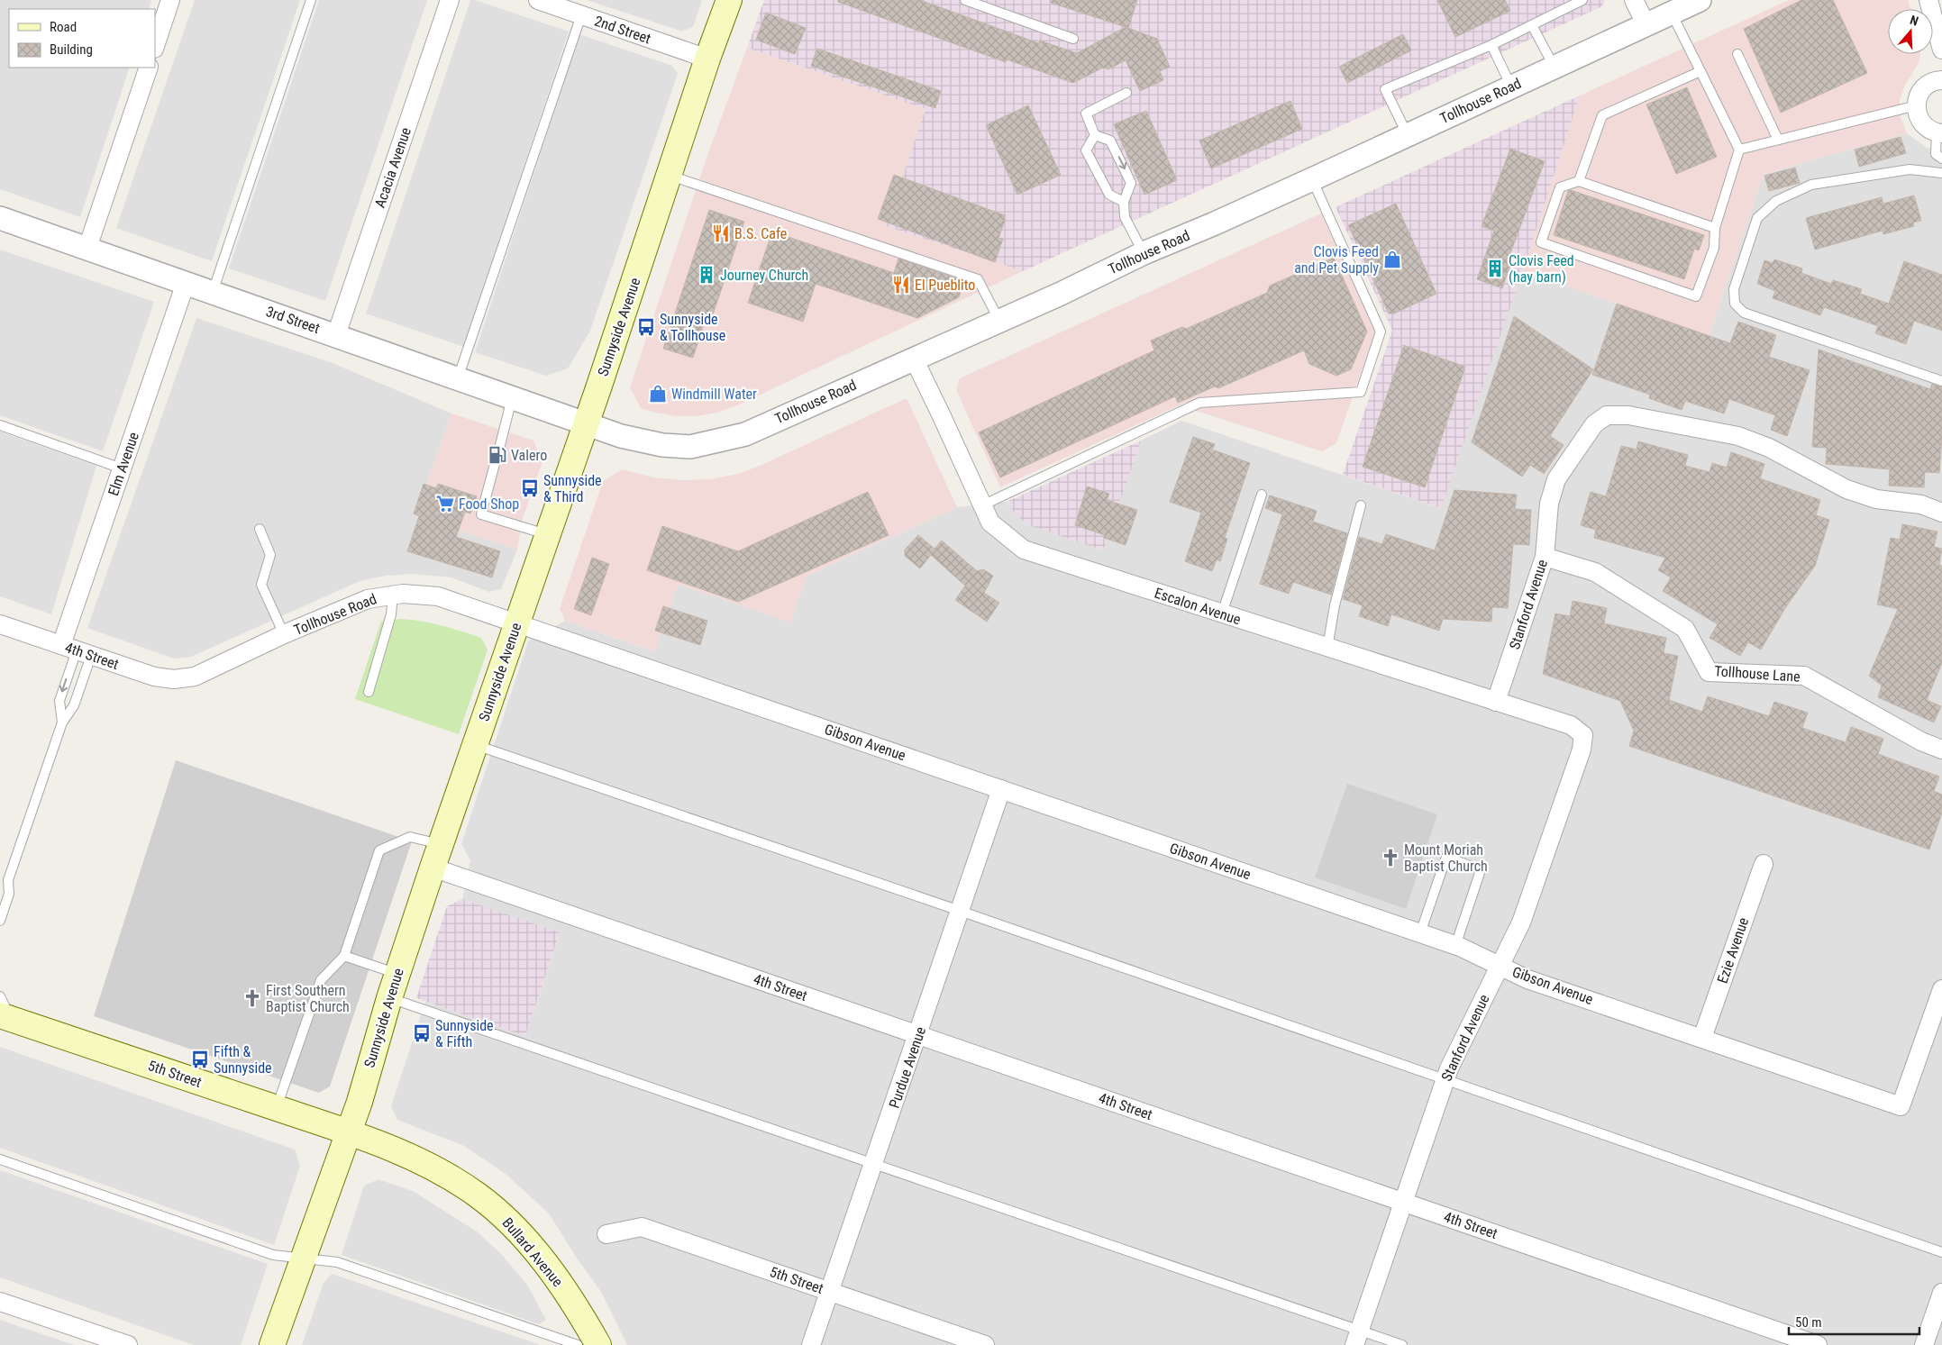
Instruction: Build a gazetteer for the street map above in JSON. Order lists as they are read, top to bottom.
{
  "streets": {
    "main road": ["Sunnyside Avenue", "5th Street", "Bullard Avenue"],
    "street": [
      "2nd Street",
      "Tollhouse Road",
      "Acacia Avenue",
      "3rd Street",
      "Elm Avenue",
      "Stanford Avenue",
      "Escalon Avenue",
      "4th Street",
      "Tollhouse Lane",
      "Gibson Avenue",
      "Ezie Avenue",
      "Purdue Avenue"
    ]
  },
  "crossings": [
    ["2nd Street", "Sunnyside Avenue"],
    ["Tollhouse Road", "3rd Street"],
    ["Tollhouse Road", "Sunnyside Avenue"],
    ["Tollhouse Road", "Escalon Avenue"],
    ["Tollhouse Road", "4th Street"],
    ["Tollhouse Road", "Gibson Avenue"],
    ["Acacia Avenue", "3rd Street"],
    ["3rd Street", "Sunnyside Avenue"],
    ["3rd Street", "Elm Avenue"],
    ["Sunnyside Avenue", "4th Street"],
    ["Sunnyside Avenue", "Gibson Avenue"],
    ["Sunnyside Avenue", "5th Street"],
    ["Sunnyside Avenue", "Bullard Avenue"],
    ["Elm Avenue", "4th Street"],
    ["Stanford Avenue", "Escalon Avenue"],
    ["Stanford Avenue", "4th Street"],
    ["Stanford Avenue", "Tollhouse Lane"],
    ["Stanford Avenue", "Gibson Avenue"],
    ["4th Street", "Purdue Avenue"],
    ["Gibson Avenue", "Ezie Avenue"],
    ["Gibson Avenue", "Purdue Avenue"],
    ["Purdue Avenue", "5th Street"],
    ["5th Street", "Bullard Avenue"]
  ],
  "places": {
    "restaurant": ["B.S. Cafe", "El Pueblito"],
    "shop": ["Clovis Feed and Pet Supply", "Windmill Water"],
    "building": ["Clovis Feed (hay barn)", "Journey Church"],
    "bus stop": [
      "Sunnyside & Tollhouse",
      "Sunnyside & Third",
      "Sunnyside & Fifth",
      "Fifth & Sunnyside"
    ],
    "fuel station": ["Valero"],
    "supermarket": ["Food Shop"],
    "church": ["Mount Moriah Baptist Church", "First Southern Baptist Church"]
  },
  "legend": ["Road", "Building"],
  "scale_bar": "50 m",
  "north": "top"
}
